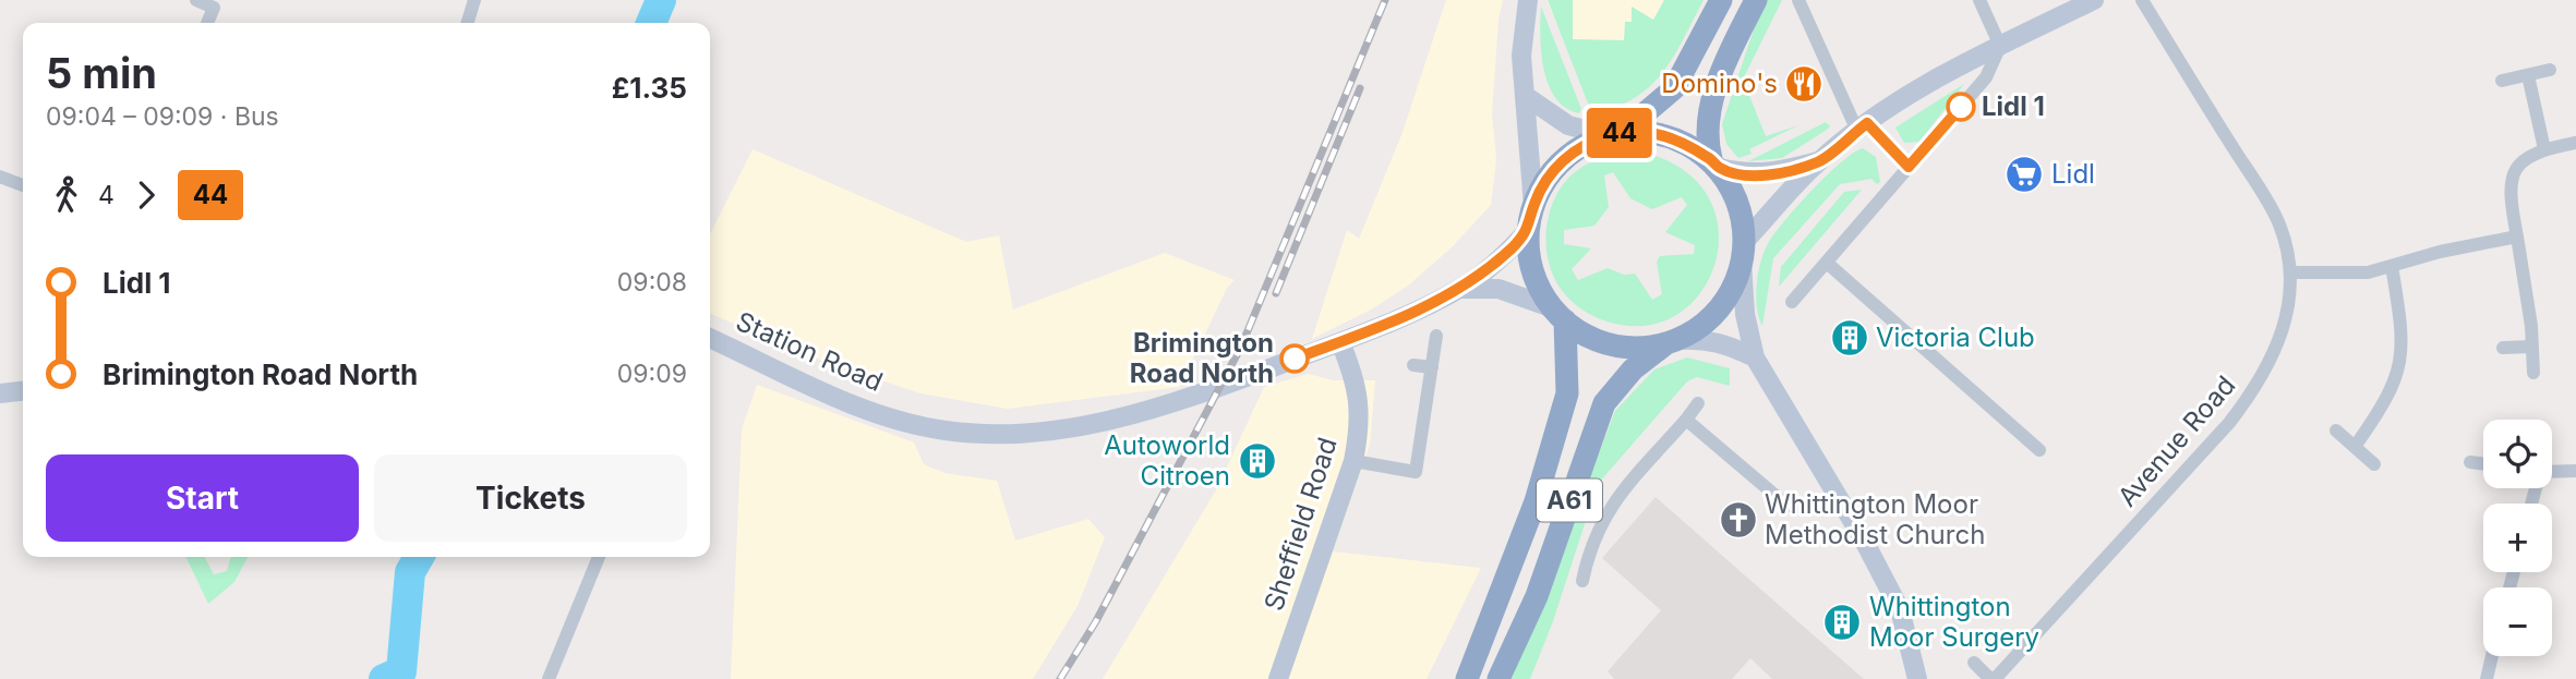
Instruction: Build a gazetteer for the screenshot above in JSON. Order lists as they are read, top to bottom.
{
  "streets": {
    "highway": ["A61"],
    "main road": ["Station Road", "Sheffield Road"],
    "street": ["Avenue Road"]
  },
  "crossings": [
    ["Station Road", "A61"],
    ["Station Road", "Sheffield Road"]
  ],
  "places": {
    "restaurant": ["Domino's"],
    "other": ["Lidl 1", "Brimington Road North"],
    "supermarket": ["Lidl"],
    "building": ["Victoria Club", "Autoworld Citroen", "Whittington Moor Surgery"],
    "church": ["Whittington Moor Methodist Church"]
  },
  "lines": ["bus line 44"],
  "page": {
    "on_map": "44",
    "heading": ["5 min", "09:04 – 09:09 · Bus", "£1.35"],
    "legs": ["4", "44"],
    "list": [
      {
        "name": "Lidl 1",
        "value": "09:08"
      },
      {
        "name": "Brimington Road North",
        "value": "09:09"
      }
    ],
    "map_buttons": ["+", "−"],
    "buttons": ["Start", "Tickets"]
  }
}
